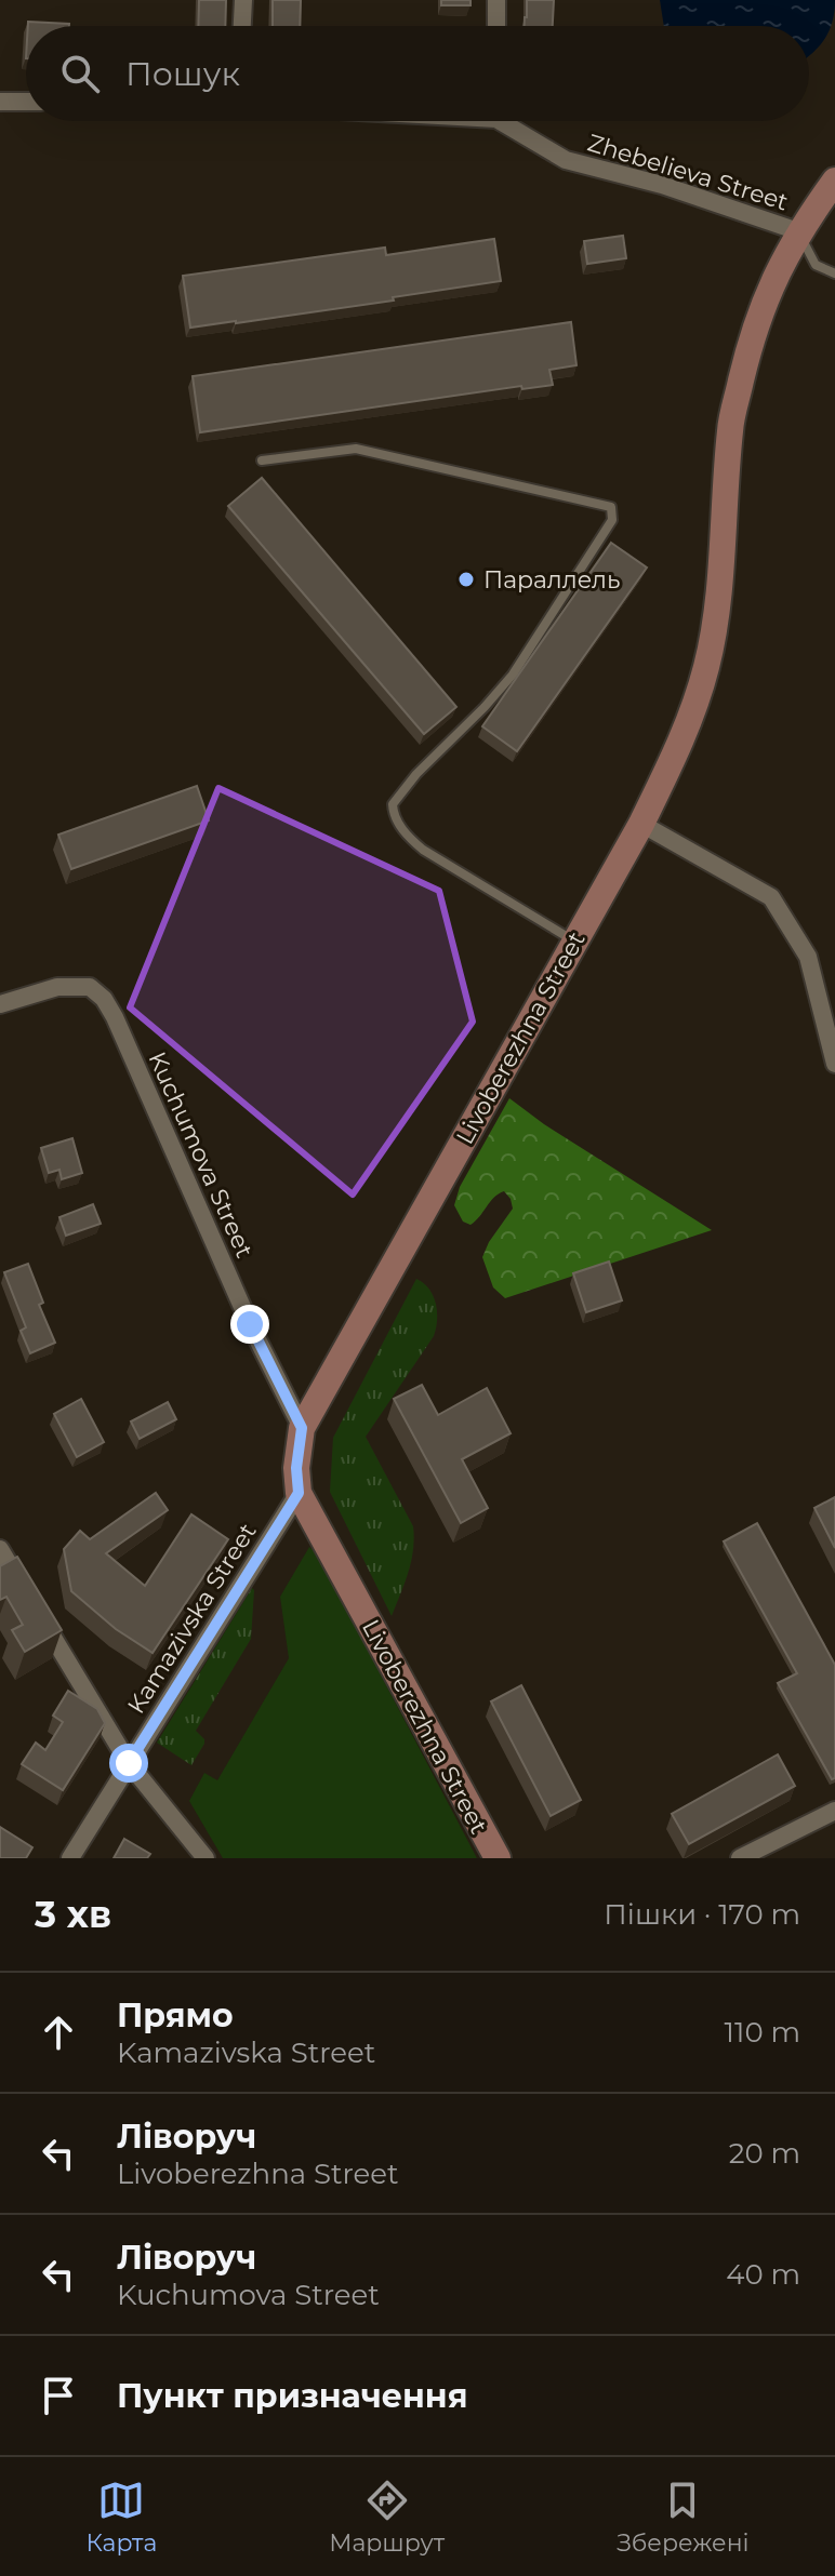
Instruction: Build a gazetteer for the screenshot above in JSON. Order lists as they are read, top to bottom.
{
  "streets": {
    "main road": ["Livoberezhna Street"],
    "street": ["Zhebelieva Street", "Kuchumova Street", "Kamazivska Street"]
  },
  "crossings": [
    ["Zhebelieva Street", "Livoberezhna Street"],
    ["Livoberezhna Street", "Kuchumova Street"],
    ["Livoberezhna Street", "Kamazivska Street"]
  ],
  "places": ["Параллель"],
  "page": {
    "search": "Пошук",
    "heading": ["3 хв", "Пішки · 170 m"],
    "list": [
      ["Прямо", "Kamazivska Street", "110 m"],
      ["Ліворуч", "Livoberezhna Street", "20 m"],
      ["Ліворуч", "Kuchumova Street", "40 m"],
      "Пункт призначення"
    ],
    "nav": ["Карта", "Маршрут", "Збережені"]
  }
}
